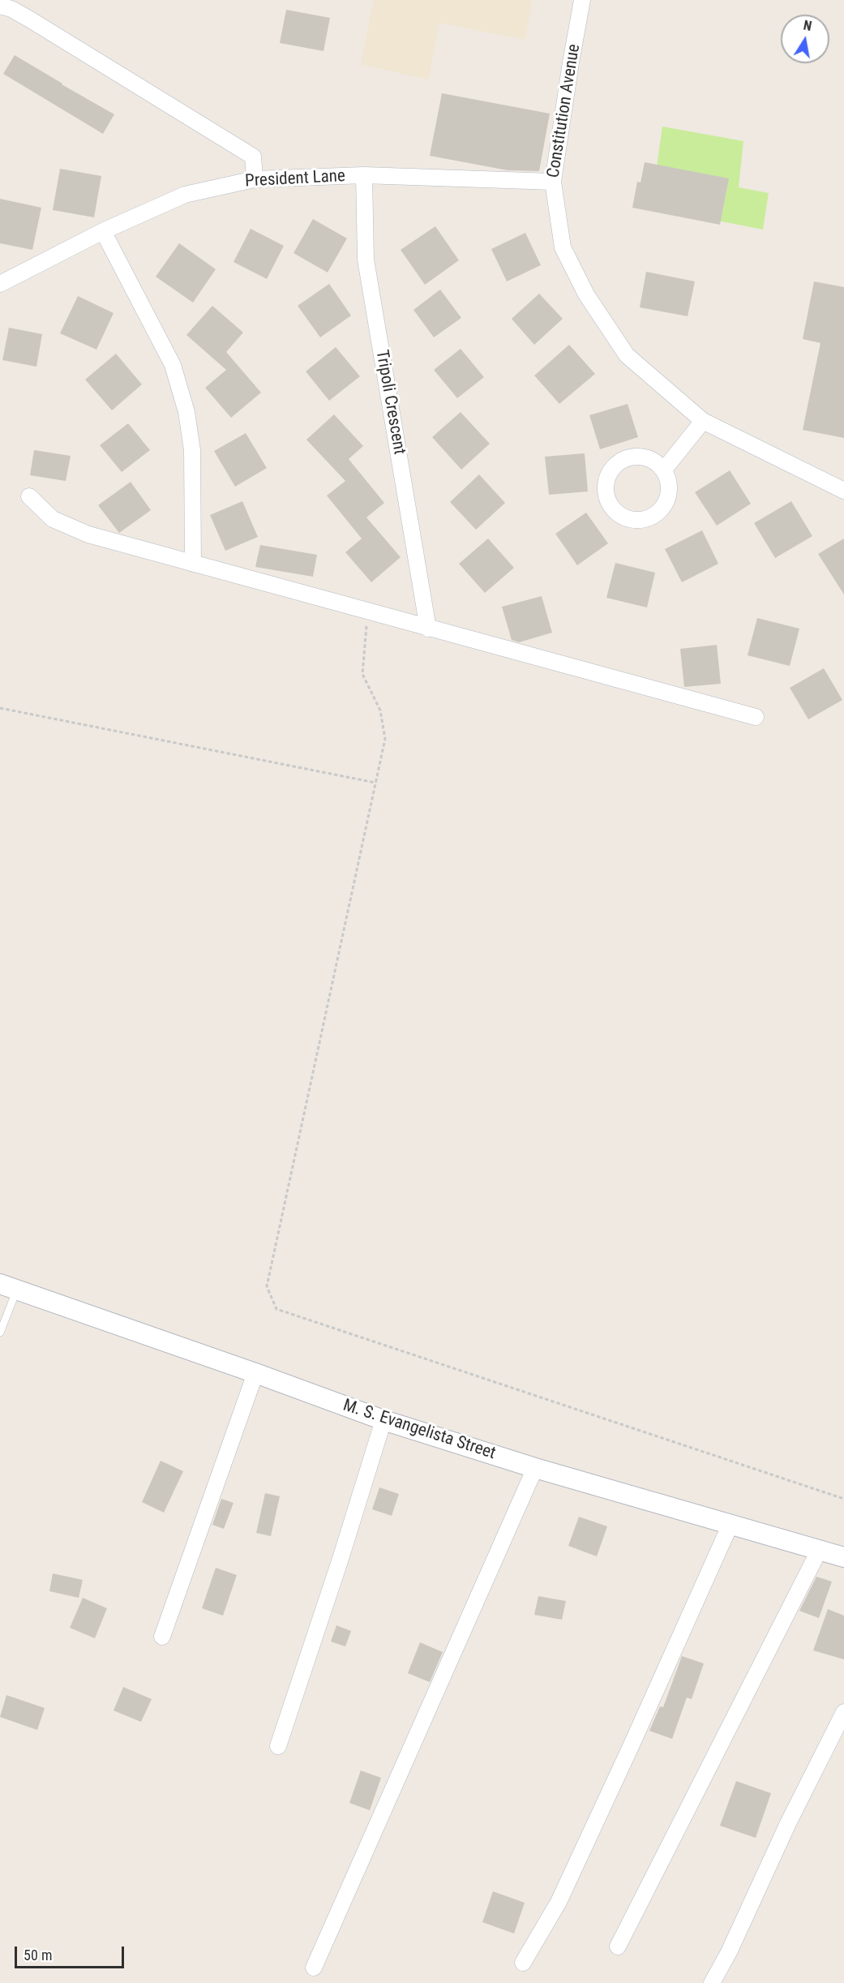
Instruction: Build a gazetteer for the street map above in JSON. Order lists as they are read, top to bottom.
{
  "streets": {
    "street": [
      "Constitution Avenue",
      "President Lane",
      "Tripoli Crescent",
      "M. S. Evangelista Street"
    ]
  },
  "crossings": [
    ["Constitution Avenue", "President Lane"],
    ["President Lane", "Tripoli Crescent"]
  ],
  "scale_bar": "50 m",
  "north": "top"
}
